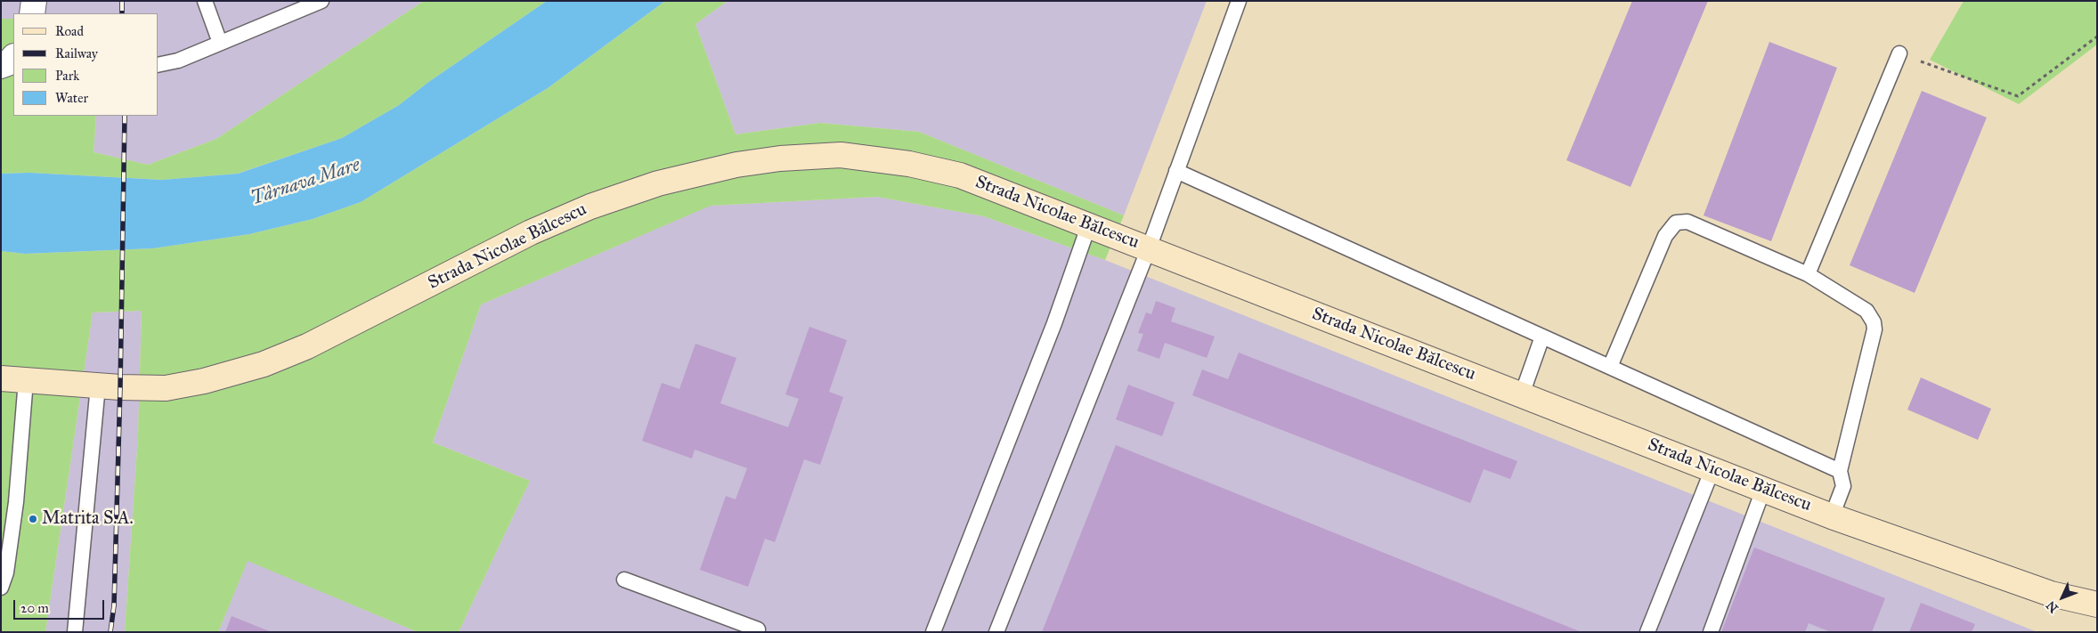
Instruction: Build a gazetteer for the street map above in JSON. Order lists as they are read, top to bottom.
{
  "streets": {
    "main road": ["Strada Nicolae Bălcescu"]
  },
  "water": ["Târnava Mare"],
  "places": ["Matrita S.A."],
  "legend": [
    "Road",
    "Railway",
    "Park",
    "Water"
  ],
  "scale_bar": "20 m",
  "north": "bottom left"
}
